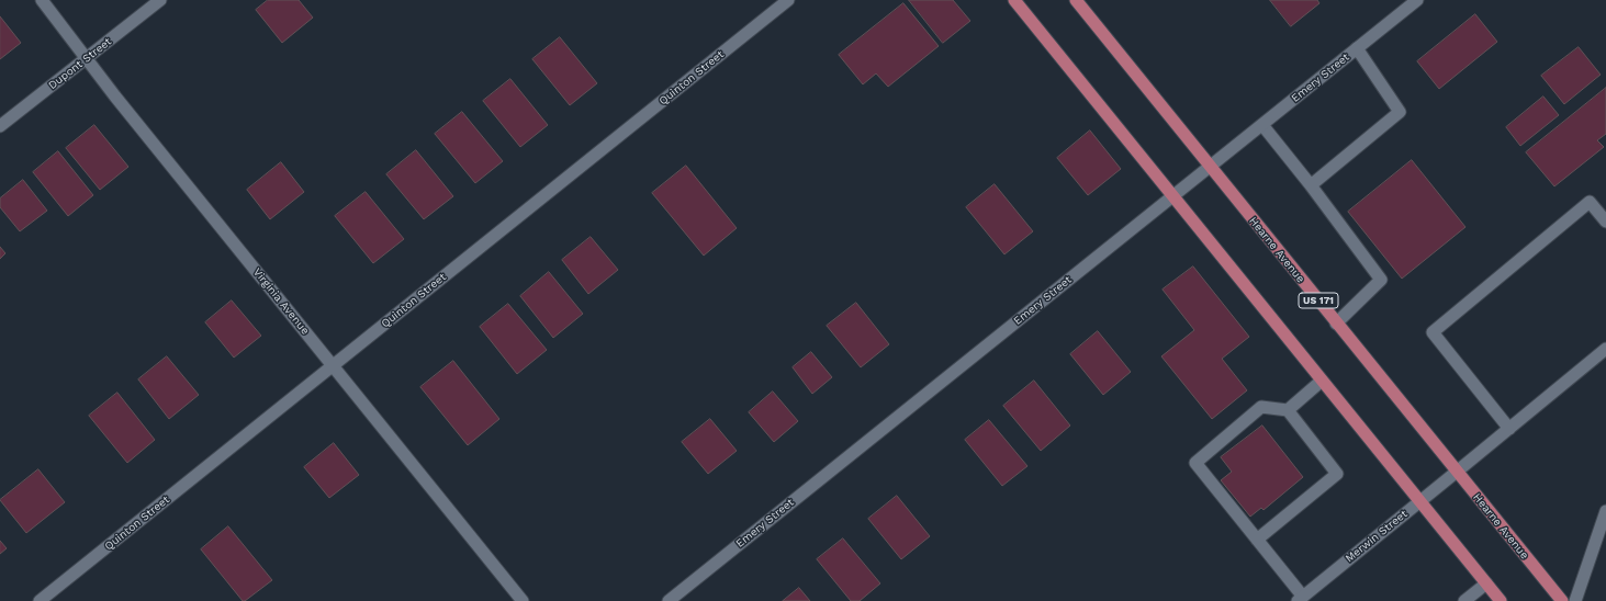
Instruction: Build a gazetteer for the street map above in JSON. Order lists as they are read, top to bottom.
{
  "streets": {
    "main road": ["Hearne Avenue", "US 171"],
    "street": [
      "Dupont Street",
      "Quinton Street",
      "Emery Street",
      "Virginia Avenue",
      "Merwin Street"
    ]
  },
  "crossings": [
    ["Dupont Street", "Virginia Avenue"],
    ["Quinton Street", "Virginia Avenue"],
    ["Emery Street", "Hearne Avenue"],
    ["Hearne Avenue", "Merwin Street"]
  ]
}
